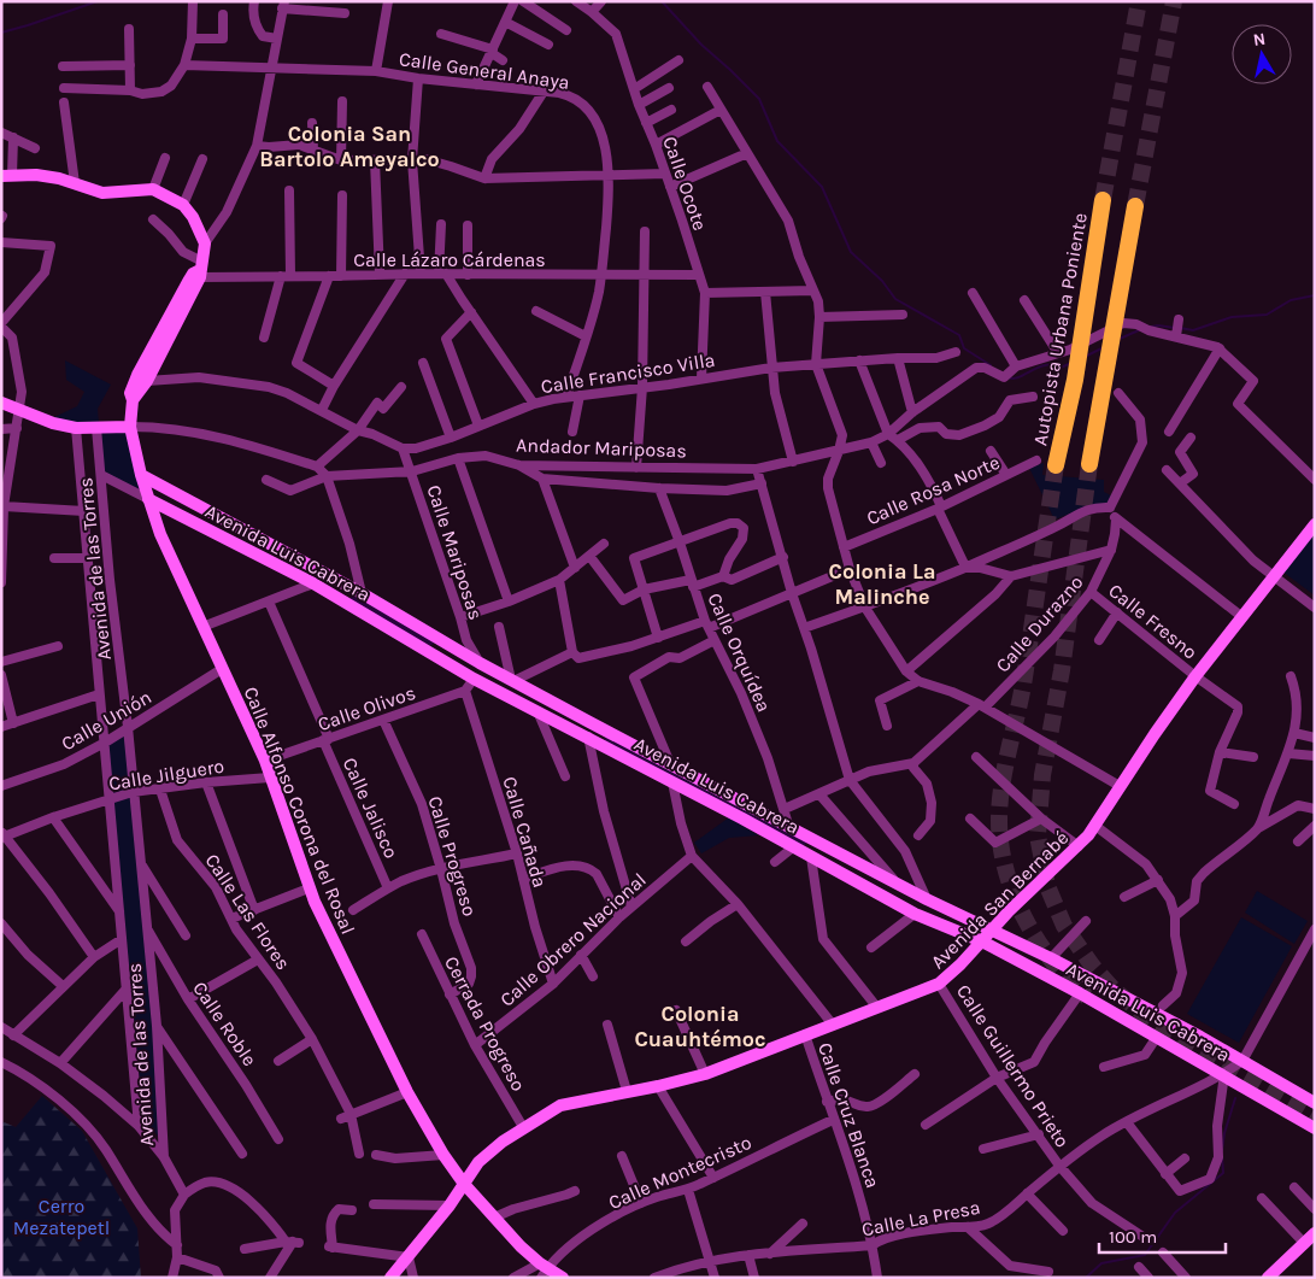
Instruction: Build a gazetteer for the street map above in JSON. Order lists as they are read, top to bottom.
{
  "streets": {
    "highway": ["Autopista Urbana Poniente"],
    "street": [
      "Calle General Anaya",
      "Calle Ocote",
      "Calle Lázaro Cárdenas",
      "Calle Francisco Villa",
      "Andador Mariposas",
      "Calle Rosa Norte",
      "Avenida Luis Cabrera",
      "Calle Mariposas",
      "Avenida de las Torres",
      "Calle Fresno",
      "Calle Durazno",
      "Calle Orquídea",
      "Calle Olivos",
      "Calle Unión",
      "Calle Jilguero",
      "Calle Jalisco",
      "Calle Alfonso Corona del Rosal",
      "Calle Cañada",
      "Calle Progreso",
      "Avenida San Bernabé",
      "Calle Las Flores",
      "Calle Obrero Nacional",
      "Calle Roble",
      "Cerrada Progreso",
      "Calle Guillermo Prieto",
      "Calle Cruz Blanca",
      "Calle Montecristo",
      "Calle La Presa"
    ]
  },
  "crossings": [
    ["Calle General Anaya", "Calle Lázaro Cárdenas"],
    ["Calle General Anaya", "Calle Francisco Villa"],
    ["Calle Ocote", "Calle Lázaro Cárdenas"],
    ["Calle Ocote", "Calle Francisco Villa"],
    ["Calle Lázaro Cárdenas", "Calle Alfonso Corona del Rosal"],
    ["Calle Francisco Villa", "Calle Mariposas"],
    ["Andador Mariposas", "Calle Mariposas"],
    ["Andador Mariposas", "Calle Orquídea"],
    ["Avenida Luis Cabrera", "Calle Mariposas"],
    ["Avenida Luis Cabrera", "Avenida de las Torres"],
    ["Avenida Luis Cabrera", "Calle Orquídea"],
    ["Avenida Luis Cabrera", "Calle Alfonso Corona del Rosal"],
    ["Avenida Luis Cabrera", "Avenida San Bernabé"],
    ["Avenida Luis Cabrera", "Calle La Presa"],
    ["Avenida de las Torres", "Calle Unión"],
    ["Avenida de las Torres", "Calle Jilguero"],
    ["Avenida de las Torres", "Calle Roble"],
    ["Calle Fresno", "Calle Durazno"],
    ["Calle Fresno", "Avenida San Bernabé"],
    ["Calle Olivos", "Calle Jalisco"],
    ["Calle Olivos", "Calle Alfonso Corona del Rosal"],
    ["Calle Olivos", "Calle Cañada"],
    ["Calle Olivos", "Calle Progreso"],
    ["Calle Unión", "Calle Alfonso Corona del Rosal"],
    ["Calle Jilguero", "Calle Alfonso Corona del Rosal"],
    ["Calle Jilguero", "Calle Las Flores"],
    ["Calle Alfonso Corona del Rosal", "Avenida San Bernabé"],
    ["Calle Alfonso Corona del Rosal", "Calle Montecristo"],
    ["Calle Cañada", "Calle Obrero Nacional"],
    ["Calle Progreso", "Cerrada Progreso"],
    ["Avenida San Bernabé", "Cerrada Progreso"],
    ["Avenida San Bernabé", "Calle Guillermo Prieto"],
    ["Avenida San Bernabé", "Calle Cruz Blanca"],
    ["Calle Obrero Nacional", "Cerrada Progreso"],
    ["Calle Guillermo Prieto", "Calle La Presa"],
    ["Calle Cruz Blanca", "Calle Montecristo"],
    ["Calle Cruz Blanca", "Calle La Presa"]
  ],
  "districts": ["Colonia San Bartolo Ameyalco", "Colonia La Malinche", "Colonia Cuauhtémoc"],
  "parks": ["Cerro Mezatepetl"],
  "scale_bar": "100 m",
  "north": "top"
}
